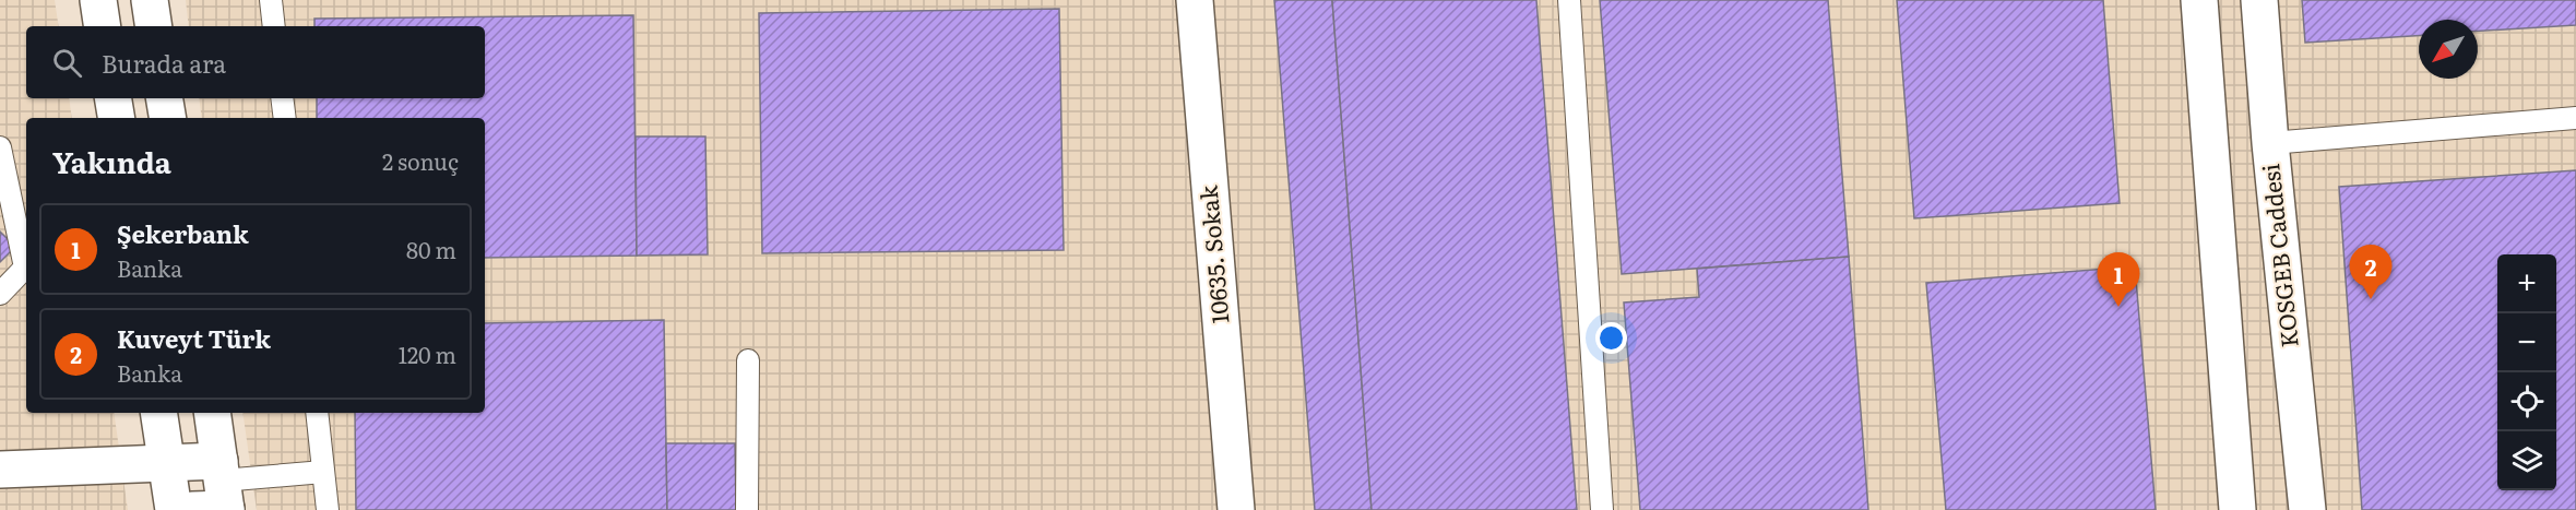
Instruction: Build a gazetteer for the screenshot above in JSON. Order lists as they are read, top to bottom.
{
  "streets": {
    "street": ["10635. Sokak", "KOSGEB Caddesi"]
  },
  "north": "bottom left",
  "page": {
    "search": "Burada ara",
    "heading": ["Yakında", "2 sonuç"],
    "list": [
      {
        "mark": "1",
        "name": "Şekerbank",
        "note": "Banka",
        "value": "80 m"
      },
      {
        "mark": "2",
        "name": "Kuveyt Türk",
        "note": "Banka",
        "value": "120 m"
      }
    ],
    "pins": ["2", "1"],
    "map_buttons": ["+", "−"]
  }
}
